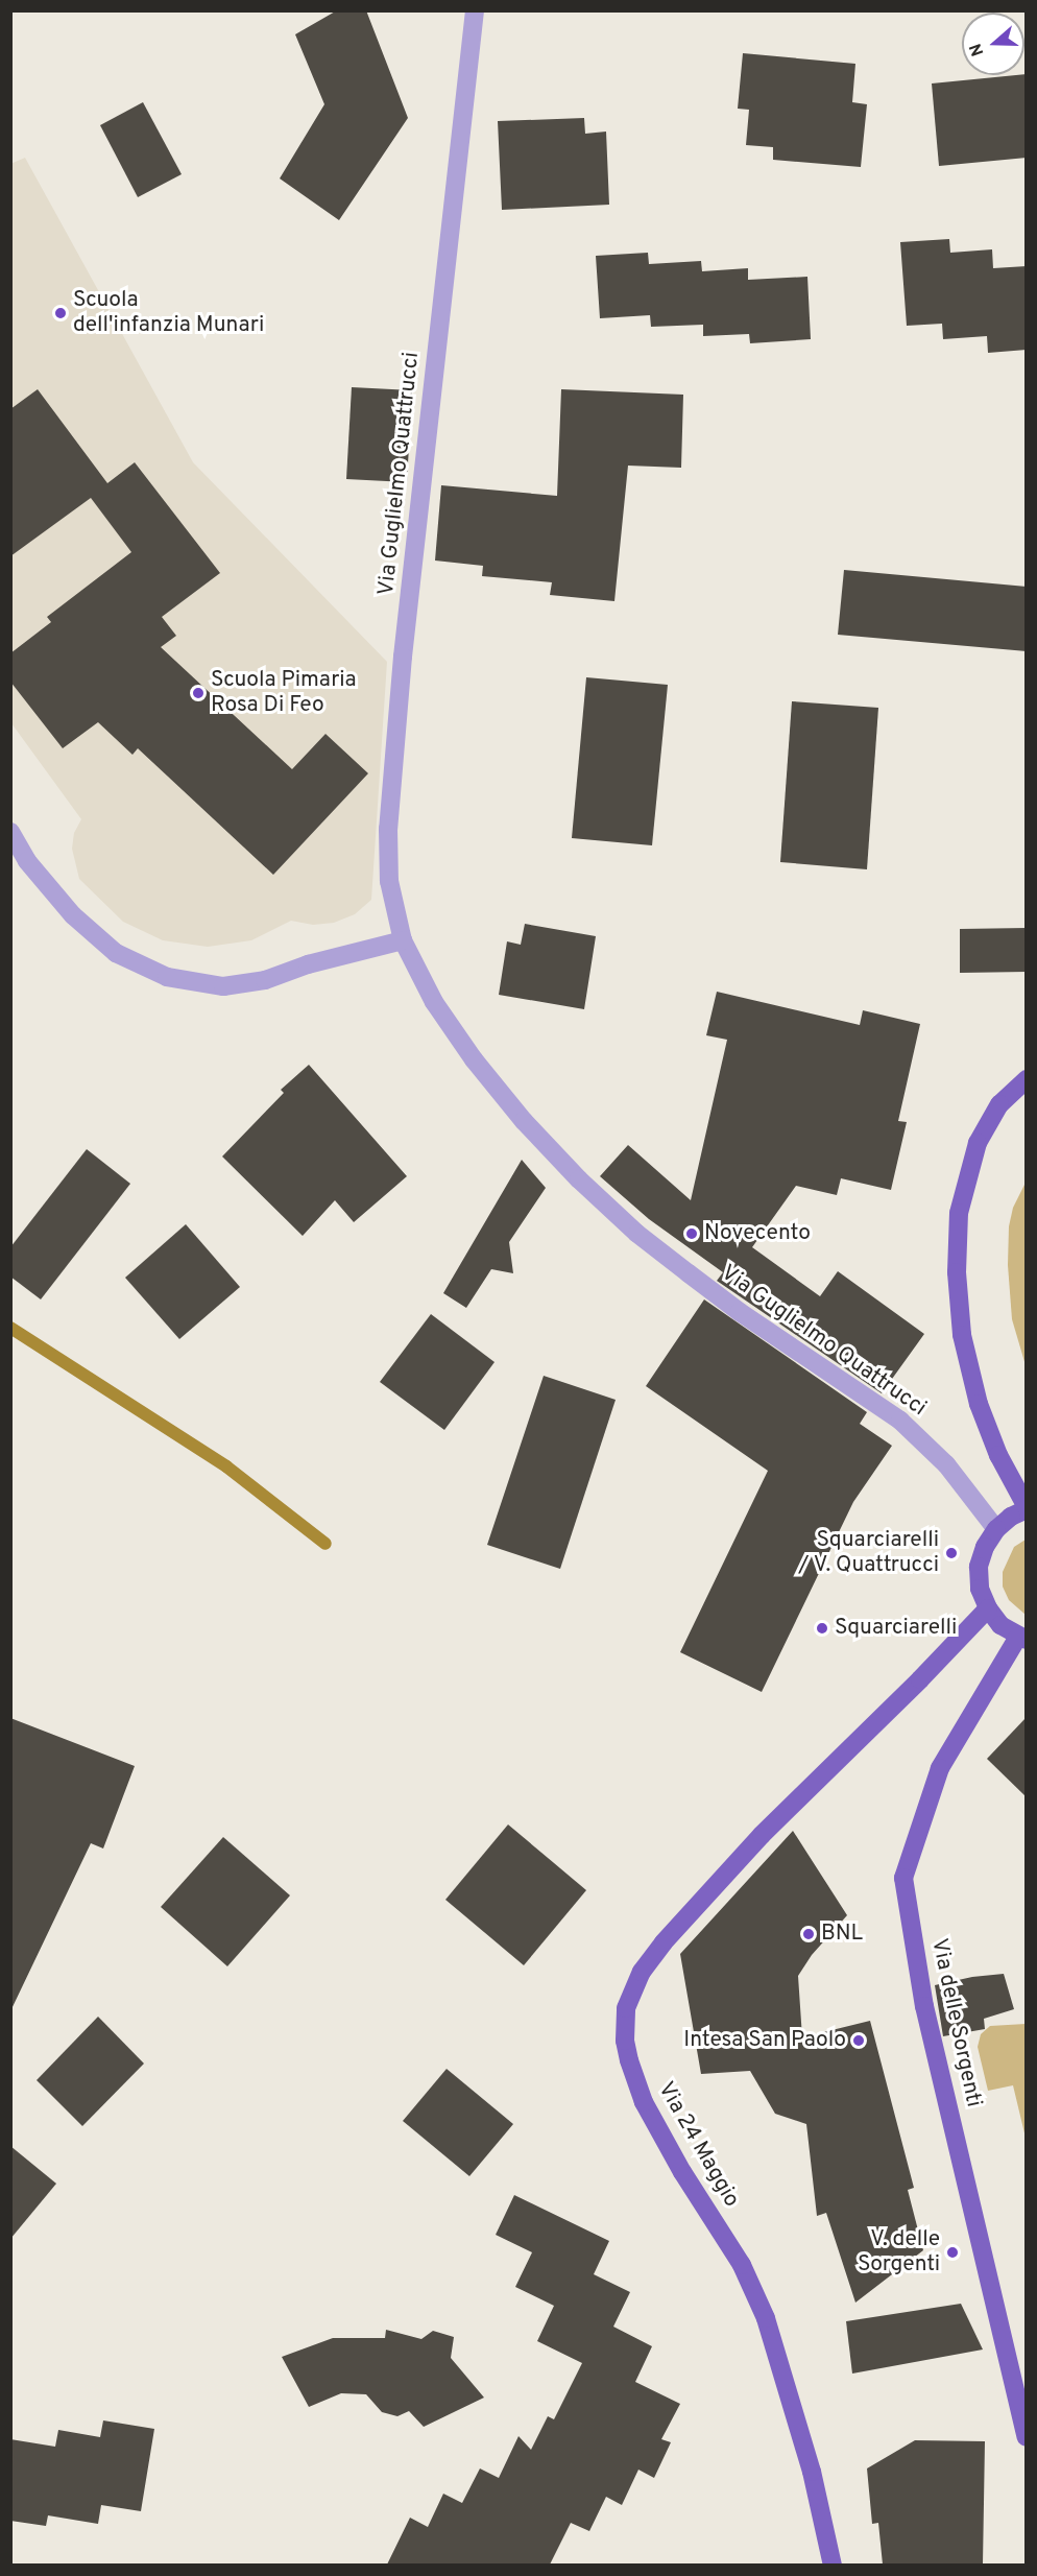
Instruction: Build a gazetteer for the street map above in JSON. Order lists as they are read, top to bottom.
{
  "streets": {
    "main road": ["Via delle Sorgenti", "Via 24 Maggio"],
    "street": ["Via Guglielmo Quattrucci"]
  },
  "places": [
    "Scuola dell'infanzia Munari",
    "Scuola Pimaria Rosa Di Feo",
    "Novecento",
    "Squarciarelli / V. Quattrucci",
    "Squarciarelli",
    "BNL",
    "Intesa San Paolo",
    "V. delle Sorgenti"
  ],
  "north": "left"
}
